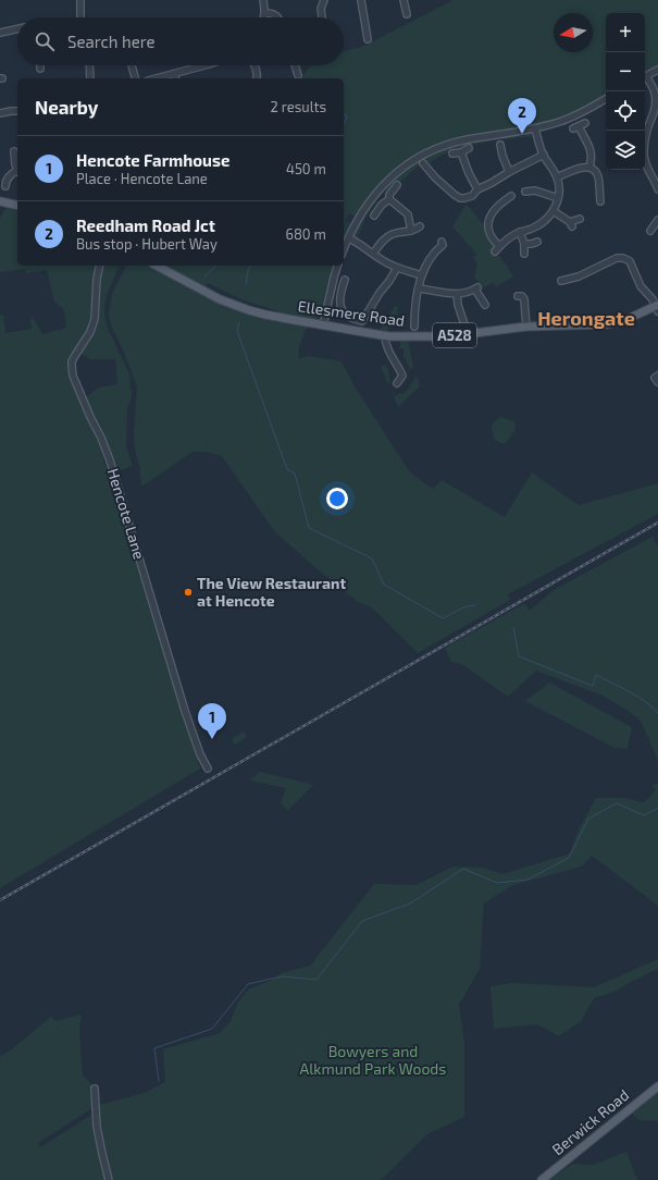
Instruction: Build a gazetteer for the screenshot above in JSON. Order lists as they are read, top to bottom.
{
  "streets": {
    "main road": ["Ellesmere Road", "A528", "Berwick Road"],
    "street": ["Hencote Lane"]
  },
  "districts": ["Herongate"],
  "parks": ["Bowyers and Alkmund Park Woods"],
  "places": ["The View Restaurant at Hencote"],
  "north": "left",
  "page": {
    "map_buttons": ["+", "−"],
    "search": "Search here",
    "heading": ["Nearby", "2 results"],
    "pins": ["2", "1"],
    "list": [
      {
        "mark": "1",
        "name": "Hencote Farmhouse",
        "note": "Place · Hencote Lane",
        "value": "450 m"
      },
      {
        "mark": "2",
        "name": "Reedham Road Jct",
        "note": "Bus stop · Hubert Way",
        "value": "680 m"
      }
    ]
  }
}
